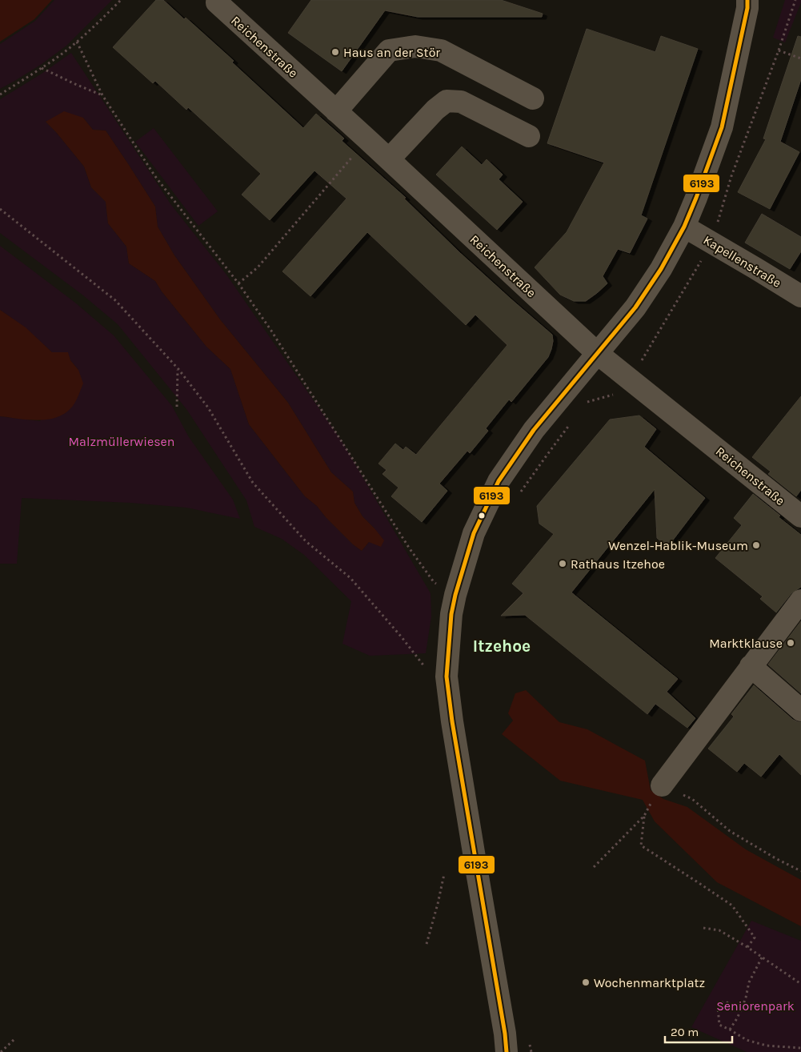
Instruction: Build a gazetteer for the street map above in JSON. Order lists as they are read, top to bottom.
{
  "streets": {
    "street": ["Reichenstraße", "Kapellenstraße"]
  },
  "districts": ["Itzehoe"],
  "parks": ["Malzmüllerwiesen", "Seniorenpark"],
  "places": [
    "Haus an der Stör",
    "Wenzel-Hablik-Museum",
    "Rathaus Itzehoe",
    "Marktklause",
    "Wochenmarktplatz"
  ],
  "lines": ["transit line 6193"],
  "scale_bar": "20 m"
}
